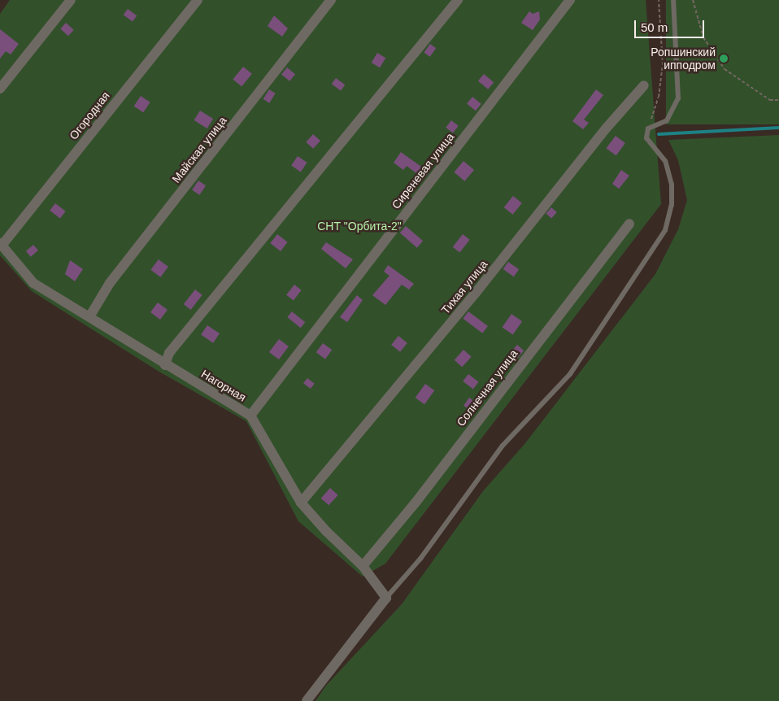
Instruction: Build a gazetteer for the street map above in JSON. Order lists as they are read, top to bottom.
{
  "streets": {
    "street": [
      "Огородная",
      "Майская улица",
      "Сиреневая улица",
      "Тихая улица",
      "Нагорная",
      "Солнечная улица"
    ]
  },
  "crossings": [
    ["Огородная", "Нагорная"],
    ["Майская улица", "Нагорная"],
    ["Сиреневая улица", "Нагорная"],
    ["Тихая улица", "Нагорная"],
    ["Нагорная", "Солнечная улица"]
  ],
  "parks": ["СНТ \"Орбита-2\""],
  "places": ["Ропшинский ипподром"],
  "scale_bar": "50 m"
}
